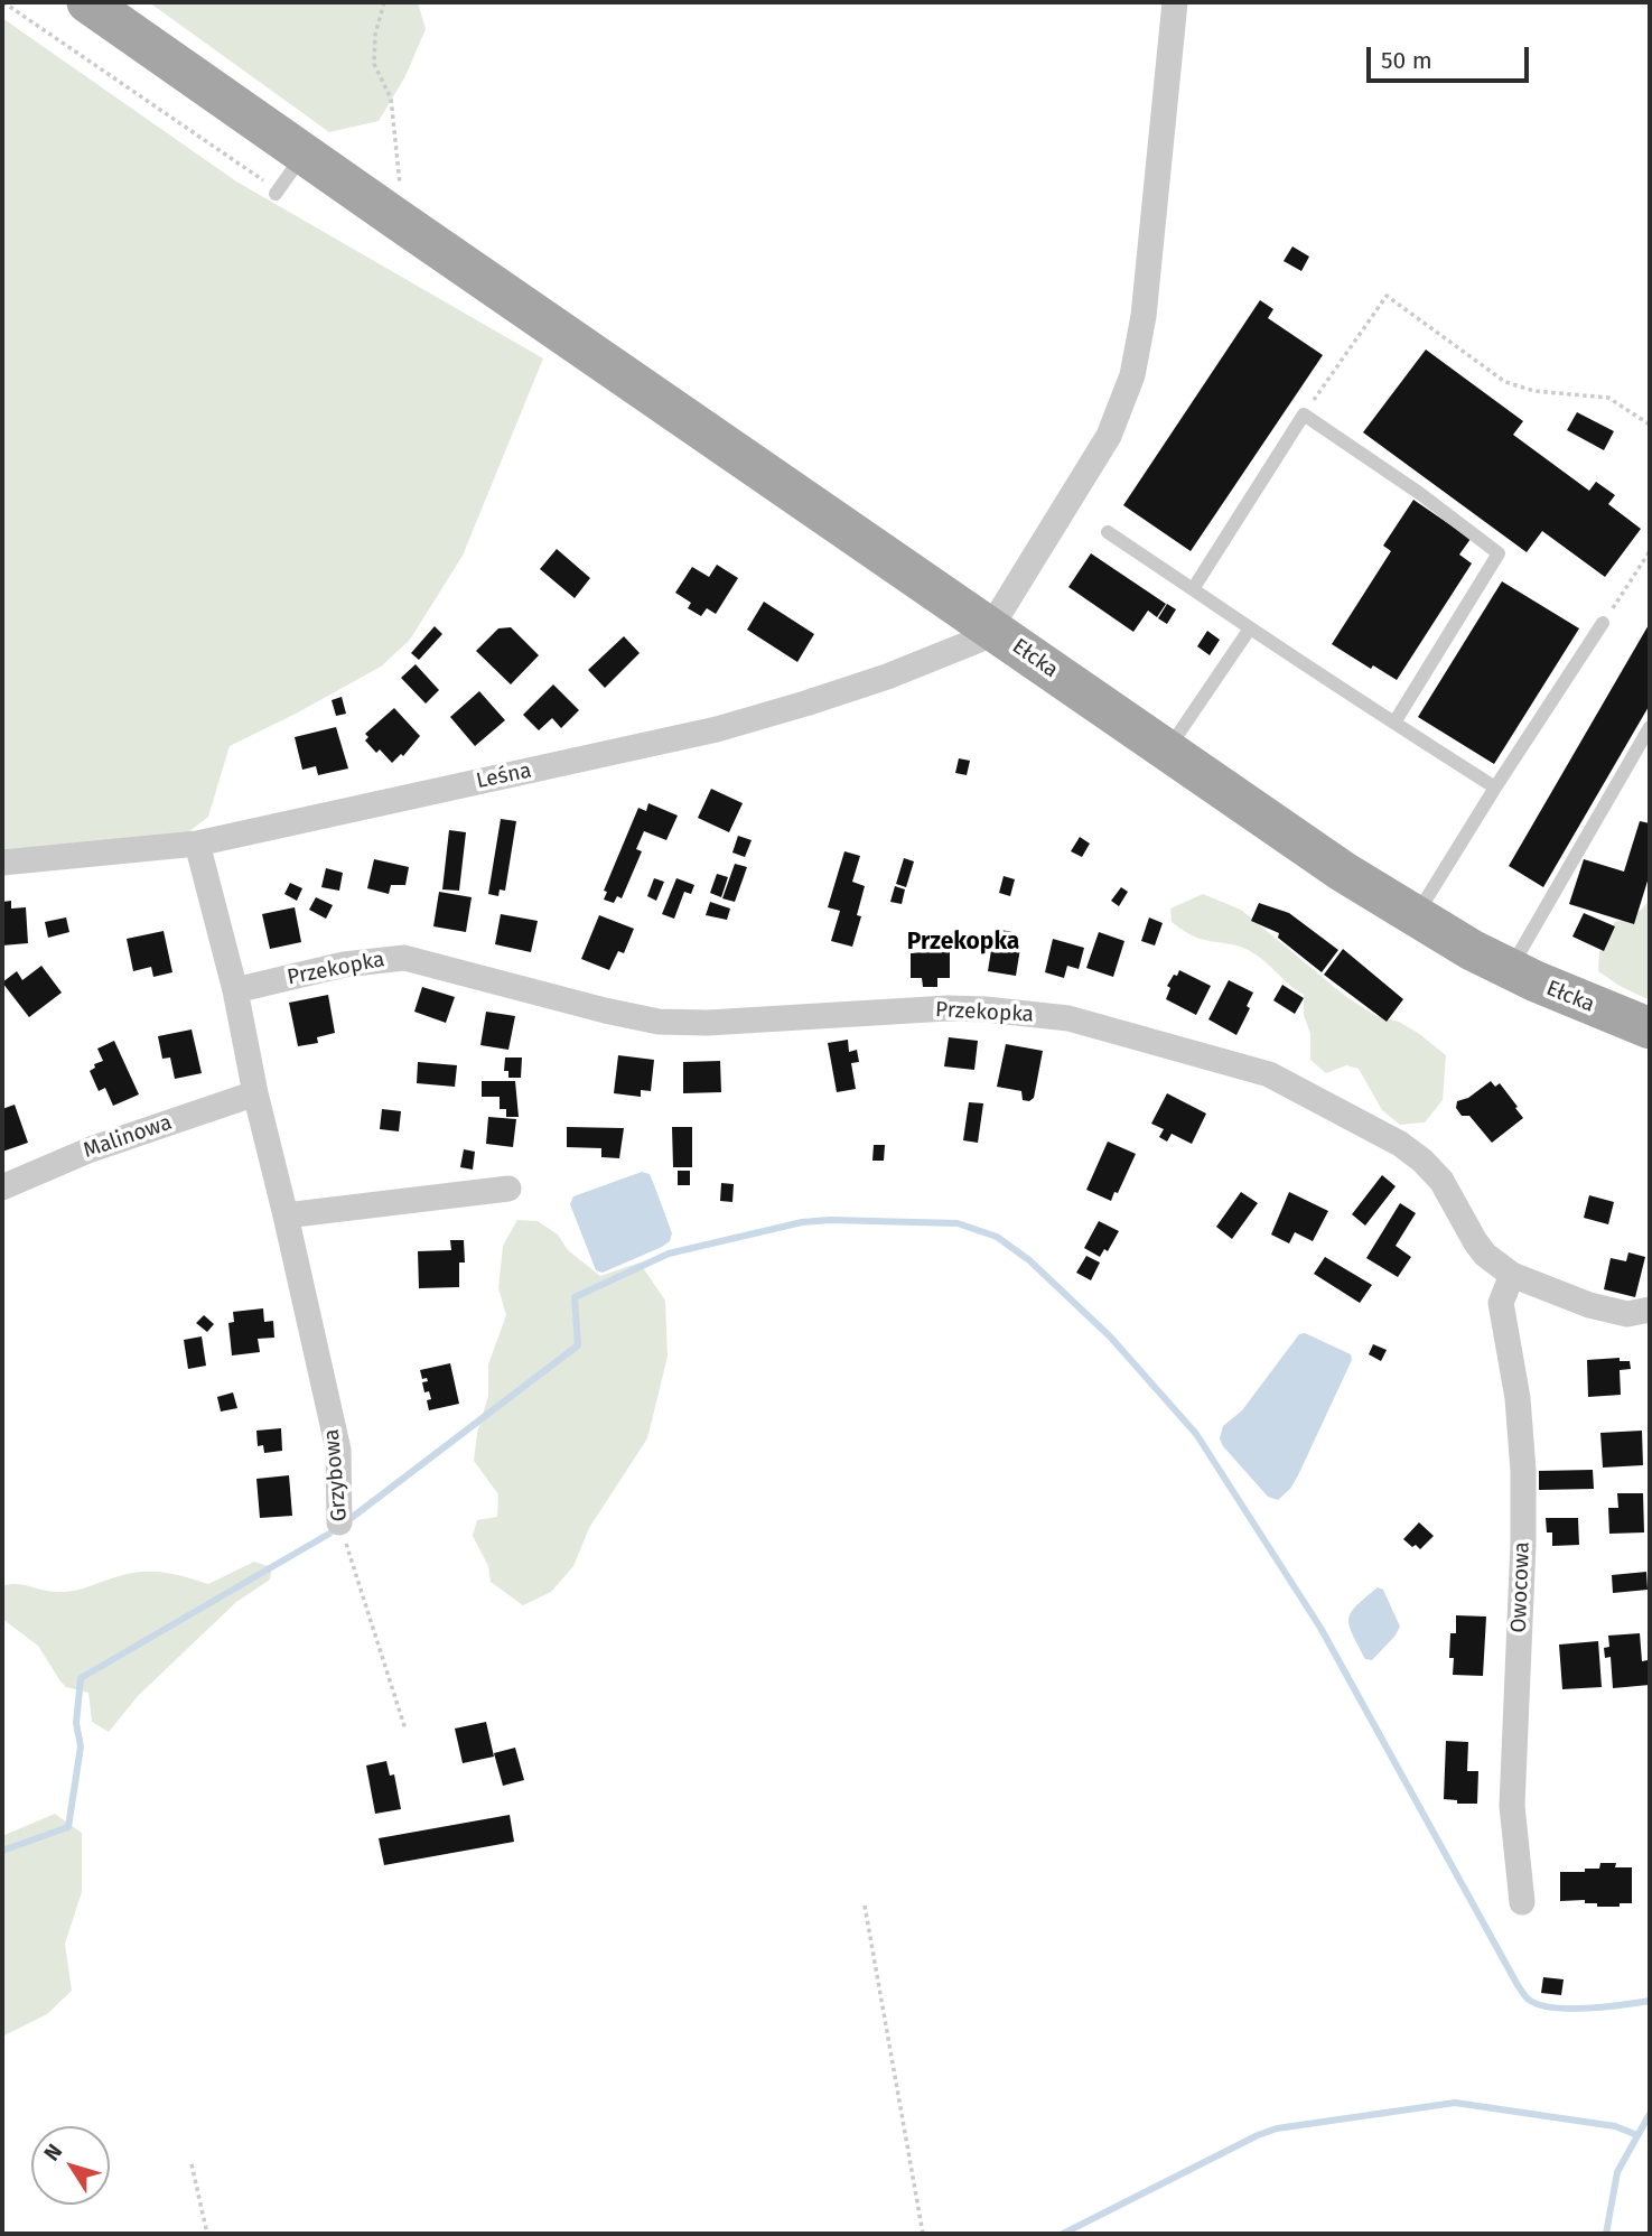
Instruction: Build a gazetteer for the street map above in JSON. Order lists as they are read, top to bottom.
{
  "streets": {
    "main road": ["Ełcka"],
    "street": [
      "Leśna",
      "Przekopka",
      "Malinowa",
      "Grzybowa",
      "Owocowa"
    ]
  },
  "crossings": [
    ["Ełcka", "Leśna"],
    ["Leśna", "Grzybowa"],
    ["Przekopka", "Grzybowa"],
    ["Przekopka", "Owocowa"],
    ["Malinowa", "Grzybowa"]
  ],
  "districts": ["Przekopka"],
  "scale_bar": "50 m",
  "north": "top left"
}
